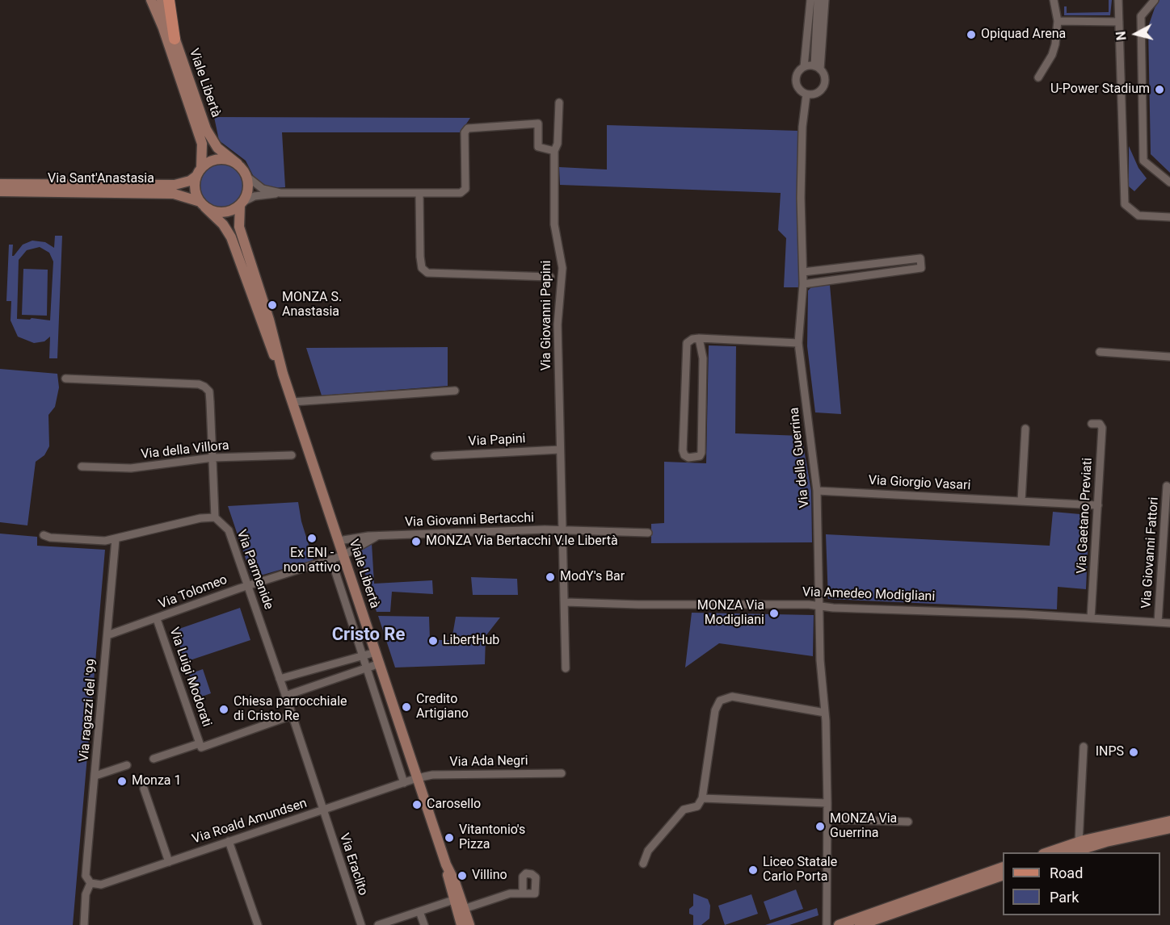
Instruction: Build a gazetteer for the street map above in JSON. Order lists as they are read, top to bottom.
{
  "streets": {
    "main road": ["Viale Libertà", "Via Sant'Anastasia"],
    "street": [
      "Via Giovanni Papini",
      "Via Papini",
      "Via della Villora",
      "Via della Guerrina",
      "Via Giorgio Vasari",
      "Via Gaetano Previati",
      "Via Giovanni Bertacchi",
      "Via Giovanni Fattori",
      "Via Parmenide",
      "Via Tolomeo",
      "Via Amedeo Modigliani",
      "Via Luigi Modorati",
      "Via ragazzi del '99",
      "Via Ada Negri",
      "Via Roald Amundsen",
      "Via Eraclito"
    ]
  },
  "crossings": [
    ["Viale Libertà", "Via Sant'Anastasia"],
    ["Viale Libertà", "Via Giovanni Bertacchi"],
    ["Viale Libertà", "Via Tolomeo"],
    ["Viale Libertà", "Via Ada Negri"],
    ["Viale Libertà", "Via Roald Amundsen"],
    ["Via Giovanni Papini", "Via Papini"],
    ["Via Giovanni Papini", "Via Giovanni Bertacchi"],
    ["Via della Guerrina", "Via Giorgio Vasari"],
    ["Via della Guerrina", "Via Amedeo Modigliani"],
    ["Via Giorgio Vasari", "Via Gaetano Previati"],
    ["Via Gaetano Previati", "Via Amedeo Modigliani"],
    ["Via Giovanni Bertacchi", "Via Tolomeo"],
    ["Via Giovanni Fattori", "Via Amedeo Modigliani"],
    ["Via Parmenide", "Via Tolomeo"],
    ["Via Parmenide", "Via Roald Amundsen"],
    ["Via Parmenide", "Via Eraclito"],
    ["Via Tolomeo", "Via Luigi Modorati"],
    ["Via Tolomeo", "Via ragazzi del '99"],
    ["Via ragazzi del '99", "Via Roald Amundsen"],
    ["Via Ada Negri", "Via Roald Amundsen"],
    ["Via Roald Amundsen", "Via Eraclito"]
  ],
  "districts": ["Cristo Re"],
  "places": [
    "Opiquad Arena",
    "U-Power Stadium",
    "MONZA S. Anastasia",
    "Ex ENI - non attivo",
    "MONZA Via Bertacchi V.le Libertà",
    "ModY's Bar",
    "MONZA Via Modigliani",
    "LibertHub",
    "Credito Artigiano",
    "Chiesa parrocchiale di Cristo Re",
    "INPS",
    "Monza 1",
    "Carosello",
    "MONZA Via Guerrina",
    "Vitantonio's Pizza",
    "Liceo Statale Carlo Porta",
    "Villino"
  ],
  "legend": ["Road", "Park"],
  "north": "left"
}
